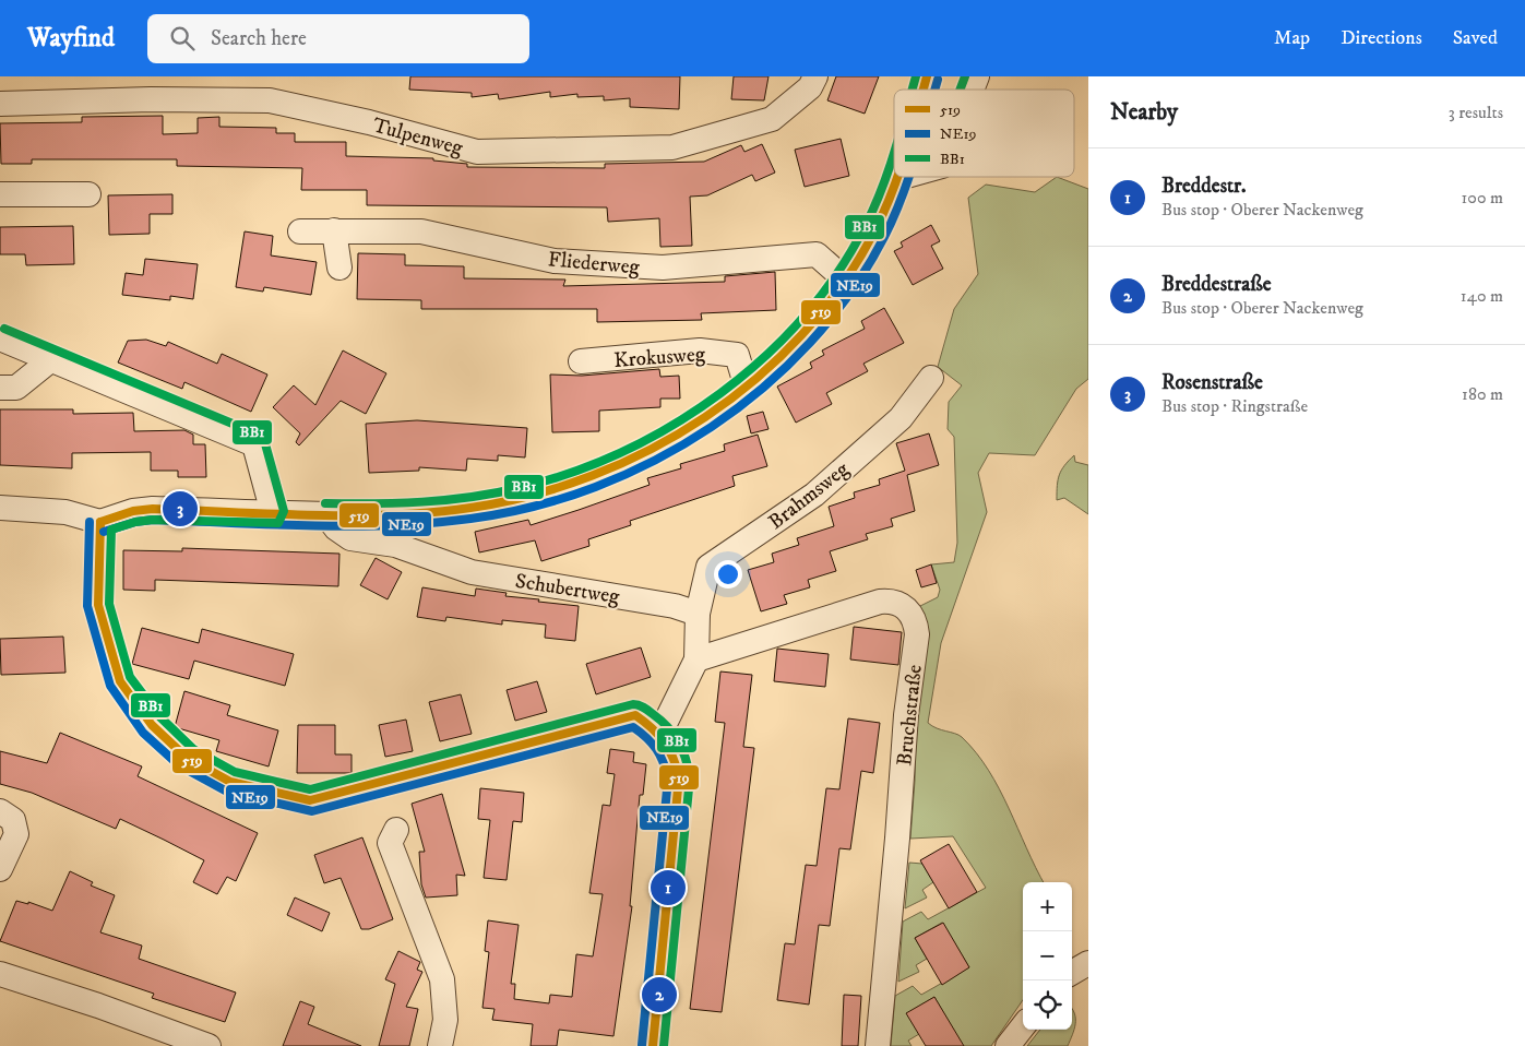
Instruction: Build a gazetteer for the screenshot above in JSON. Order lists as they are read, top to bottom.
{
  "streets": {
    "street": [
      "Tulpenweg",
      "Fliederweg",
      "Krokusweg",
      "Brahmsweg",
      "Schubertweg",
      "Bruchstraße"
    ]
  },
  "crossings": [
    ["Brahmsweg", "Schubertweg"]
  ],
  "lines": ["transit line 519", "transit line BB1", "transit line NE19"],
  "legend": ["519", "NE19", "BB1"],
  "page": {
    "header": "Wayfind",
    "search": "Search here",
    "nav": ["Map", "Directions", "Saved"],
    "heading": ["Nearby", "3 results"],
    "list": [
      {
        "mark": "1",
        "name": "Breddestr.",
        "note": "Bus stop · Oberer Nackenweg",
        "value": "100 m"
      },
      {
        "mark": "2",
        "name": "Breddestraße",
        "note": "Bus stop · Oberer Nackenweg",
        "value": "140 m"
      },
      {
        "mark": "3",
        "name": "Rosenstraße",
        "note": "Bus stop · Ringstraße",
        "value": "180 m"
      }
    ],
    "pins": ["3", "1", "2"],
    "map_buttons": ["+", "−"]
  }
}
